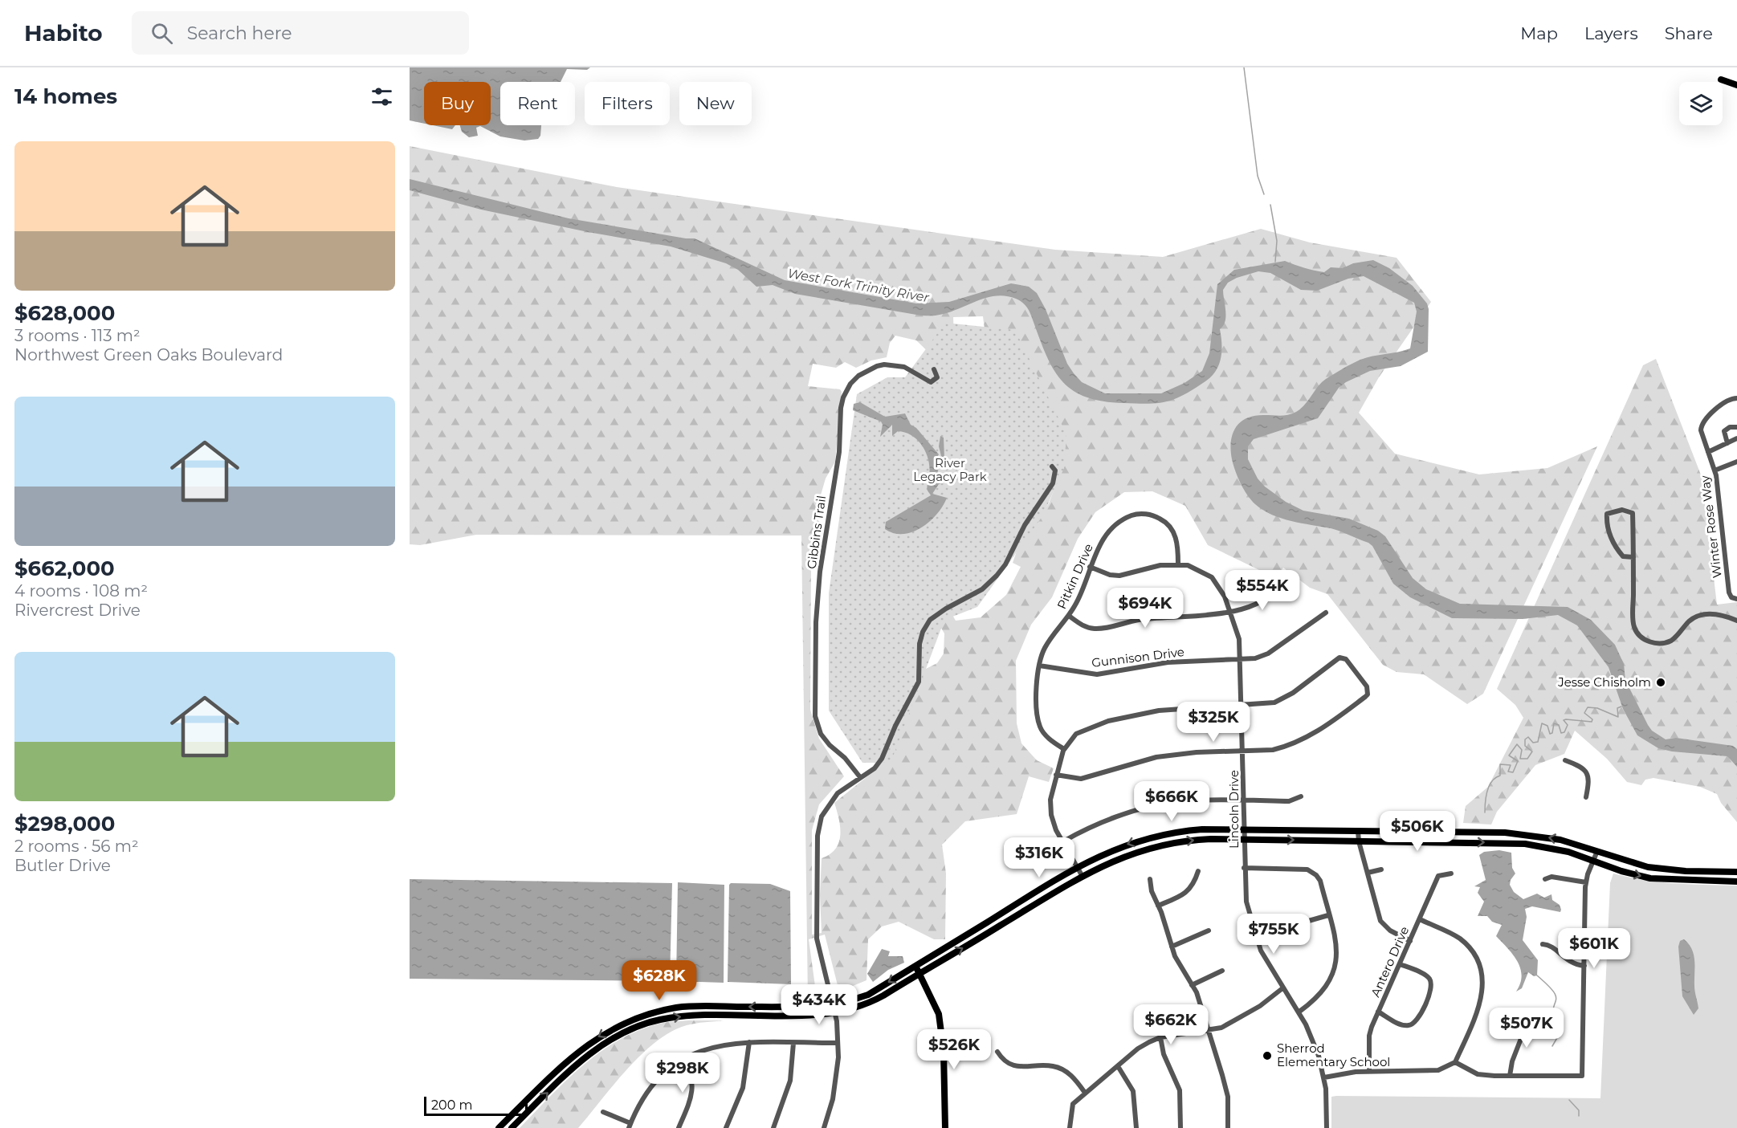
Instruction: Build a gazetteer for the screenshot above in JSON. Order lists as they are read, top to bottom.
{
  "streets": {
    "street": [
      "Winter Rose Way",
      "Gibbins Trail",
      "Pitkin Drive",
      "Gunnison Drive",
      "Lincoln Drive",
      "Antero Drive"
    ]
  },
  "crossings": [
    ["Pitkin Drive", "Gunnison Drive"],
    ["Pitkin Drive", "Lincoln Drive"],
    ["Gunnison Drive", "Lincoln Drive"]
  ],
  "water": ["West Fork Trinity River"],
  "parks": ["River Legacy Park"],
  "places": ["Jesse Chisholm", "Sherrod Elementary School"],
  "scale_bar": "200 m",
  "page": {
    "header": "Habito",
    "search": "Search here",
    "nav": ["Map", "Layers", "Share"],
    "heading": "14 homes",
    "chip": [
      "Buy",
      "Rent",
      "Filters",
      "New"
    ],
    "list": [
      {
        "name": "$628,000",
        "note": "3 rooms · 113 m² · Northwest Green Oaks Boulevard"
      },
      {
        "name": "$662,000",
        "note": "4 rooms · 108 m² · Rivercrest Drive"
      },
      {
        "name": "$298,000",
        "note": "2 rooms · 56 m² · Butler Drive"
      }
    ],
    "price": [
      "$554K",
      "$694K",
      "$325K",
      "$666K",
      "$506K",
      "$316K",
      "$755K",
      "$601K",
      "$628K",
      "$434K",
      "$662K",
      "$507K",
      "$526K",
      "$298K"
    ],
    "scale": "200 m"
  }
}
